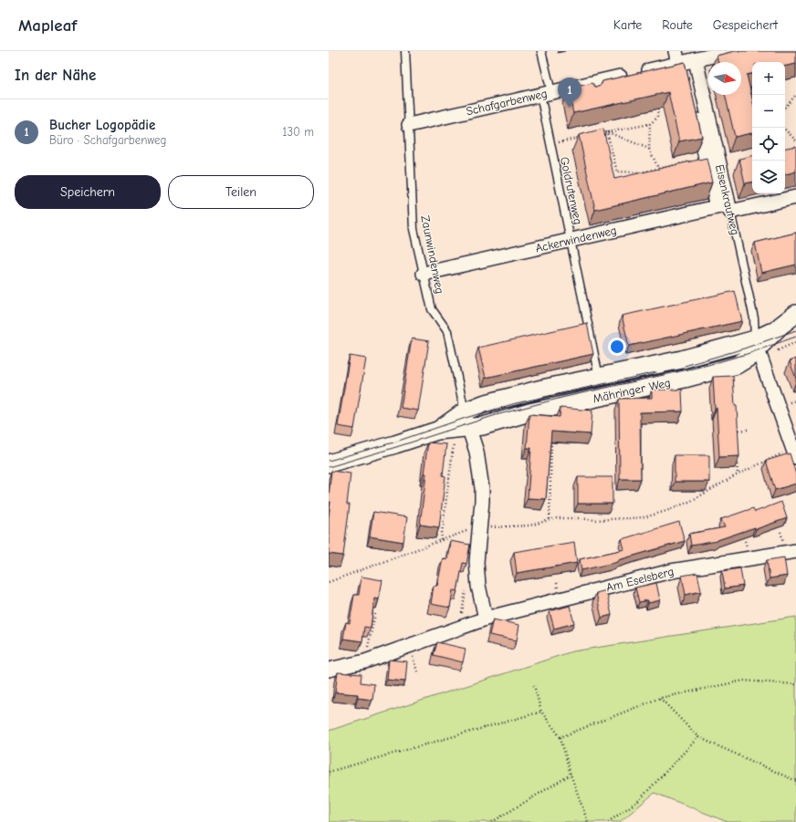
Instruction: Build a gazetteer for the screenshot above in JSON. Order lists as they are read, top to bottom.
{
  "streets": {
    "street": [
      "Schafgarbenweg",
      "Eisenkrautweg",
      "Ackerwindenweg",
      "Mähringer Weg",
      "Am Eselsberg"
    ],
    "lane": ["Goldrutenweg", "Zaunwindenweg"]
  },
  "crossings": [
    ["Schafgarbenweg", "Goldrutenweg"],
    ["Schafgarbenweg", "Eisenkrautweg"],
    ["Schafgarbenweg", "Zaunwindenweg"],
    ["Goldrutenweg", "Ackerwindenweg"],
    ["Goldrutenweg", "Mähringer Weg"],
    ["Eisenkrautweg", "Ackerwindenweg"],
    ["Eisenkrautweg", "Mähringer Weg"],
    ["Ackerwindenweg", "Zaunwindenweg"],
    ["Zaunwindenweg", "Mähringer Weg"]
  ],
  "north": "right",
  "page": {
    "header": "Mapleaf",
    "nav": ["Karte", "Route", "Gespeichert"],
    "heading": "In der Nähe",
    "map_buttons": ["+", "−"],
    "pins": "1",
    "list": [
      {
        "mark": "1",
        "name": "Bucher Logopädie",
        "note": "Büro · Schafgarbenweg",
        "value": "130 m"
      }
    ],
    "buttons": ["Speichern", "Teilen"]
  }
}
